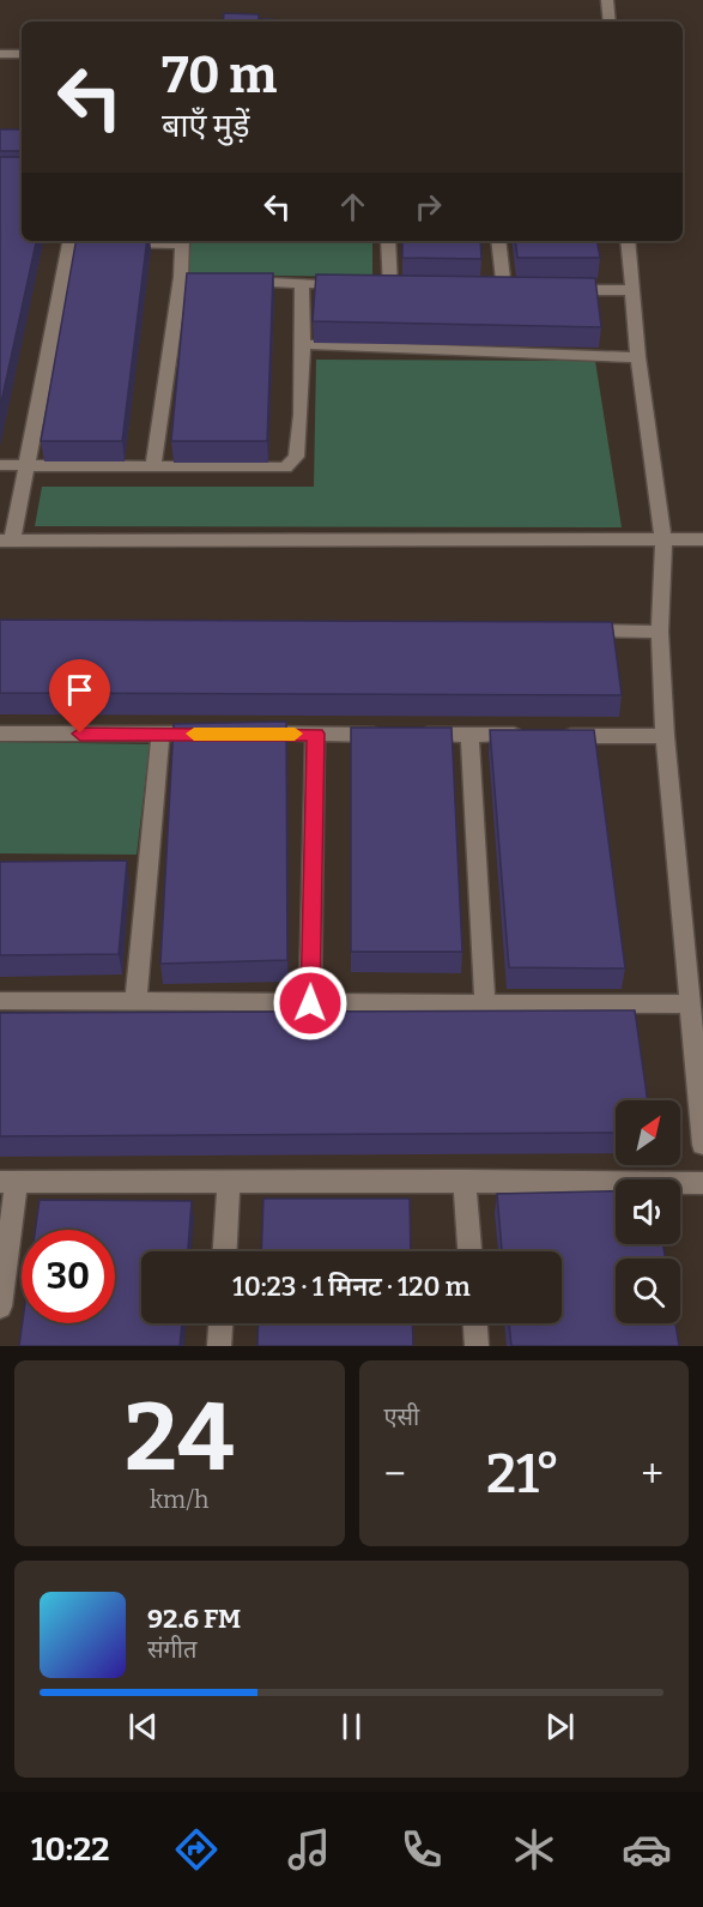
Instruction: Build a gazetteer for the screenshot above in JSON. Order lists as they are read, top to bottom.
{
  "north": "top right",
  "page": {
    "turn": ["70 m", "बाएँ मुड़ें"],
    "limit": "30",
    "trip": "10:23 · 1 मिनट · 120 m",
    "tile": [
      ["24", "km/h"],
      "एसी"
    ],
    "heat": ["−", "21°", "+"],
    "song": ["92.6 FM", "संगीत"],
    "tabs": "10:22"
  }
}
